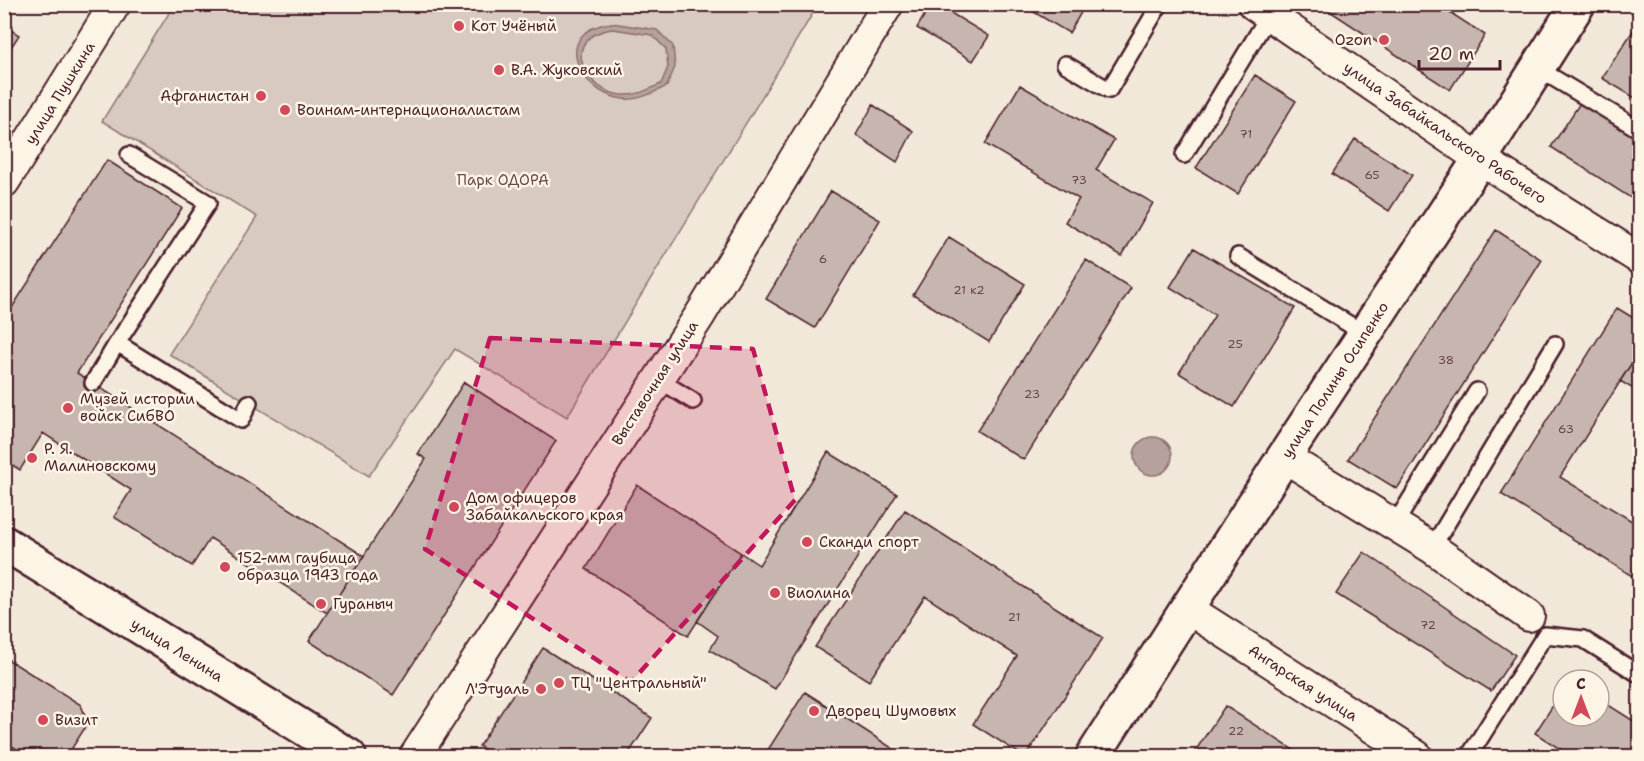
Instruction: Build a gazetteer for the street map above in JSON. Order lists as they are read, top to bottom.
{
  "streets": {
    "main road": ["улица Полины Осипенко", "улица Ленина"],
    "street": [
      "улица Пушкина",
      "улица Забайкальского Рабочего",
      "Выставочная улица",
      "Ангарская улица"
    ]
  },
  "crossings": [
    ["улица Забайкальского Рабочего", "улица Полины Осипенко"],
    ["улица Полины Осипенко", "Ангарская улица"]
  ],
  "parks": ["Парк ОДОРА"],
  "places": [
    "Кот Учёный",
    "Ozon",
    "В.А. Жуковский",
    "Афганистан",
    "Воинам-интернационалистам",
    "Музей истории войск СибВО",
    "Р. Я. Малиновскому",
    "Дом офицеров Забайкальского края",
    "Сканди спорт",
    "152-мм гаубица образца 1943 года",
    "Виолина",
    "Гураныч",
    "ТЦ \"Центральный\"",
    "Л'Этуаль",
    "Дворец Шумовых",
    "Визит"
  ],
  "house_numbers": [
    "71",
    "65",
    "73",
    "6",
    "21 к2",
    "25",
    "38",
    "23",
    "63",
    "21",
    "72",
    "22"
  ],
  "scale_bar": "20 m",
  "north": "top"
}
